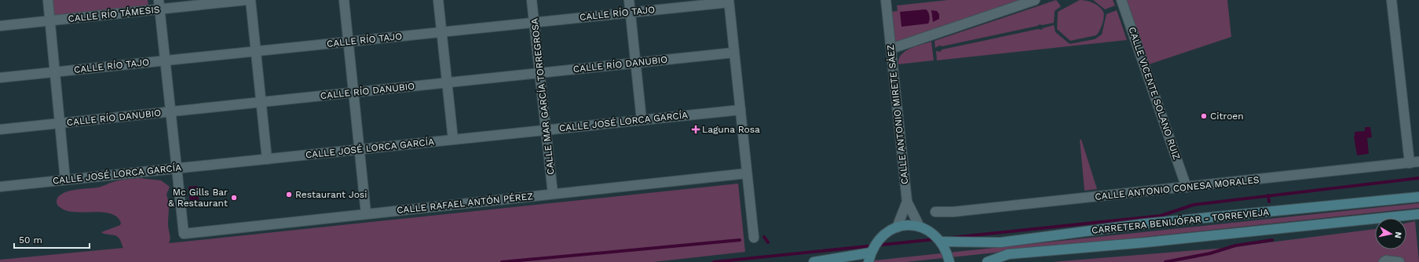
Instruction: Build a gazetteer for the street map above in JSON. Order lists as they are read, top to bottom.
{
  "streets": {
    "main road": ["CARRETERA BENIJÓFAR - TORREVIEJA"],
    "street": [
      "CALLE RÍO TAJO",
      "CALLE RÍO TÁMESIS",
      "CALLE RÍO DANUBIO",
      "CALLE VICENTE SOLANO RUIZ",
      "CALLE MAR GARCÍA TORREGROSA",
      "CALLE ANTONIO MIRETE SÁEZ",
      "CALLE JOSÉ LORCA GARCÍA",
      "CALLE ANTONIO CONESA MORALES",
      "CALLE RAFAEL ANTÓN PÉREZ"
    ]
  },
  "crossings": [
    ["CALLE RÍO TAJO", "CALLE MAR GARCÍA TORREGROSA"],
    ["CALLE RÍO DANUBIO", "CALLE MAR GARCÍA TORREGROSA"],
    ["CALLE VICENTE SOLANO RUIZ", "CALLE ANTONIO CONESA MORALES"],
    ["CALLE MAR GARCÍA TORREGROSA", "CALLE JOSÉ LORCA GARCÍA"],
    ["CALLE MAR GARCÍA TORREGROSA", "CALLE RAFAEL ANTÓN PÉREZ"],
    ["CALLE JOSÉ LORCA GARCÍA", "CALLE RAFAEL ANTÓN PÉREZ"]
  ],
  "places": {
    "other": ["Citroen", "Restaurant Josi", "Mc Gills Bar & Restaurant"],
    "health": ["Laguna Rosa"]
  },
  "scale_bar": "50 m",
  "north": "right"
}
